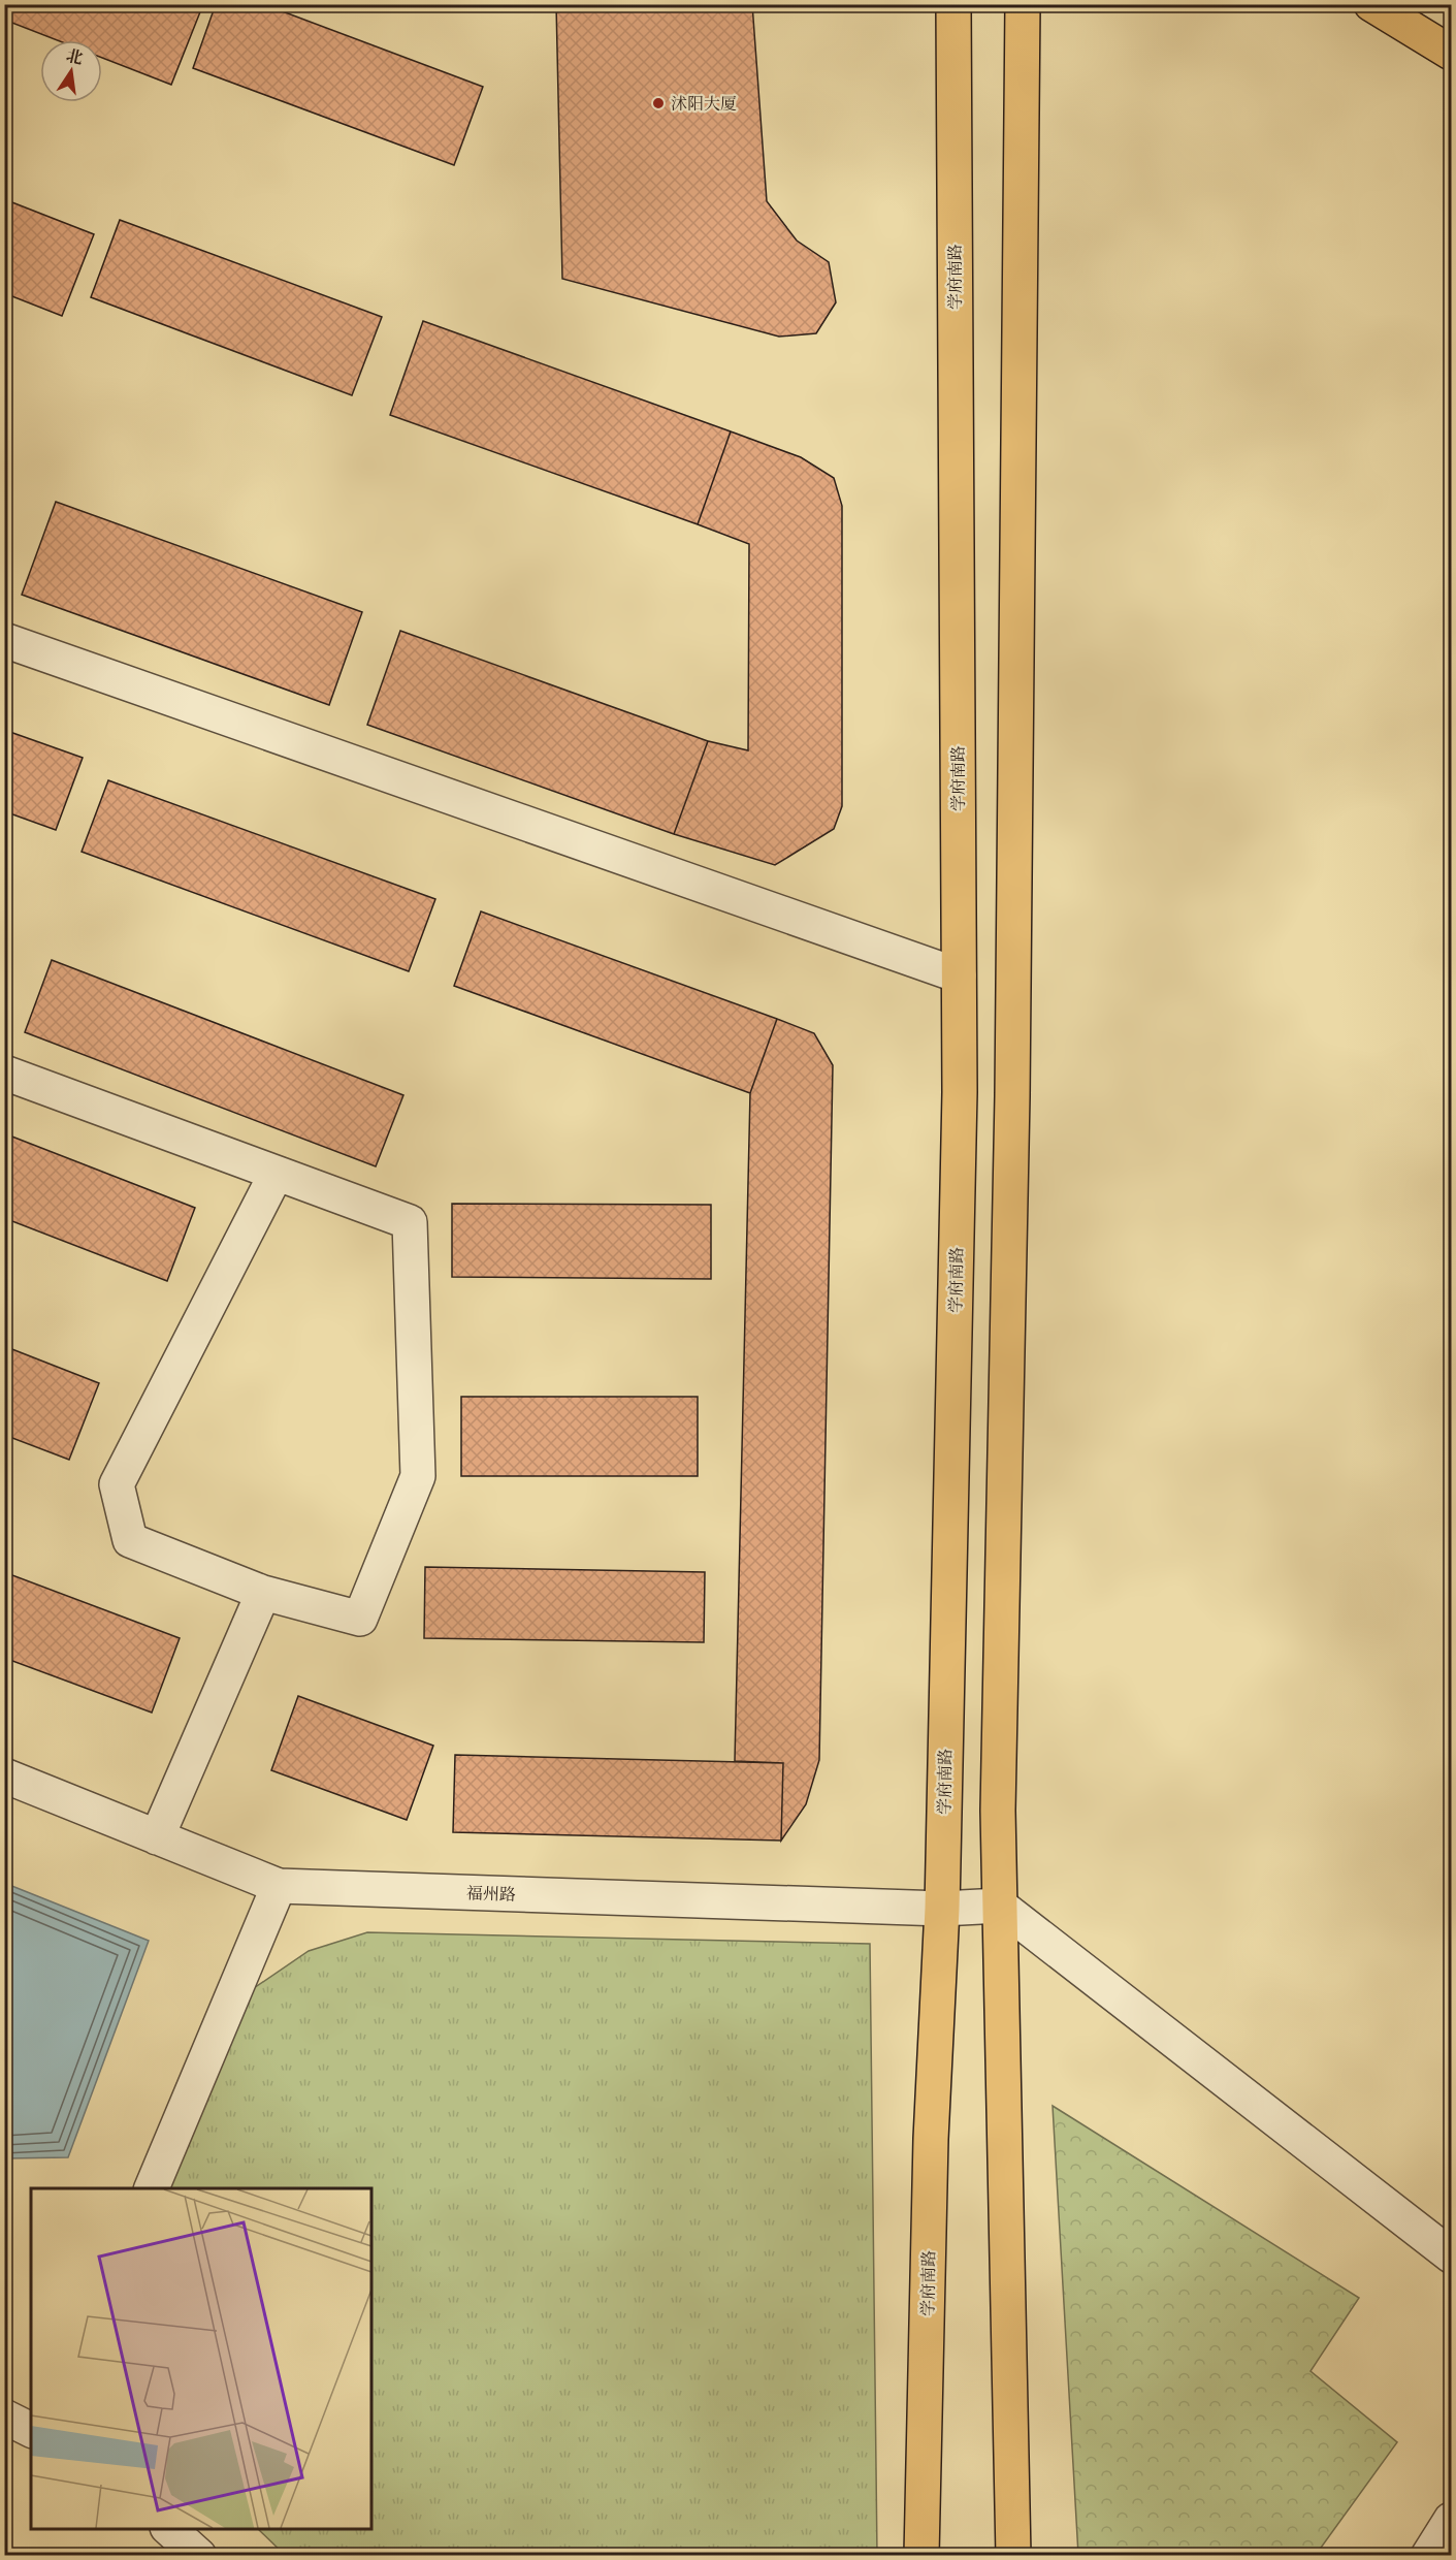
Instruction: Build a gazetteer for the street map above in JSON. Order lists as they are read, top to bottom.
{
  "streets": {
    "main road": ["学府南路"],
    "street": ["福州路"]
  },
  "crossings": [
    ["学府南路", "福州路"]
  ],
  "places": ["沭阳大厦"],
  "north": "top"
}
